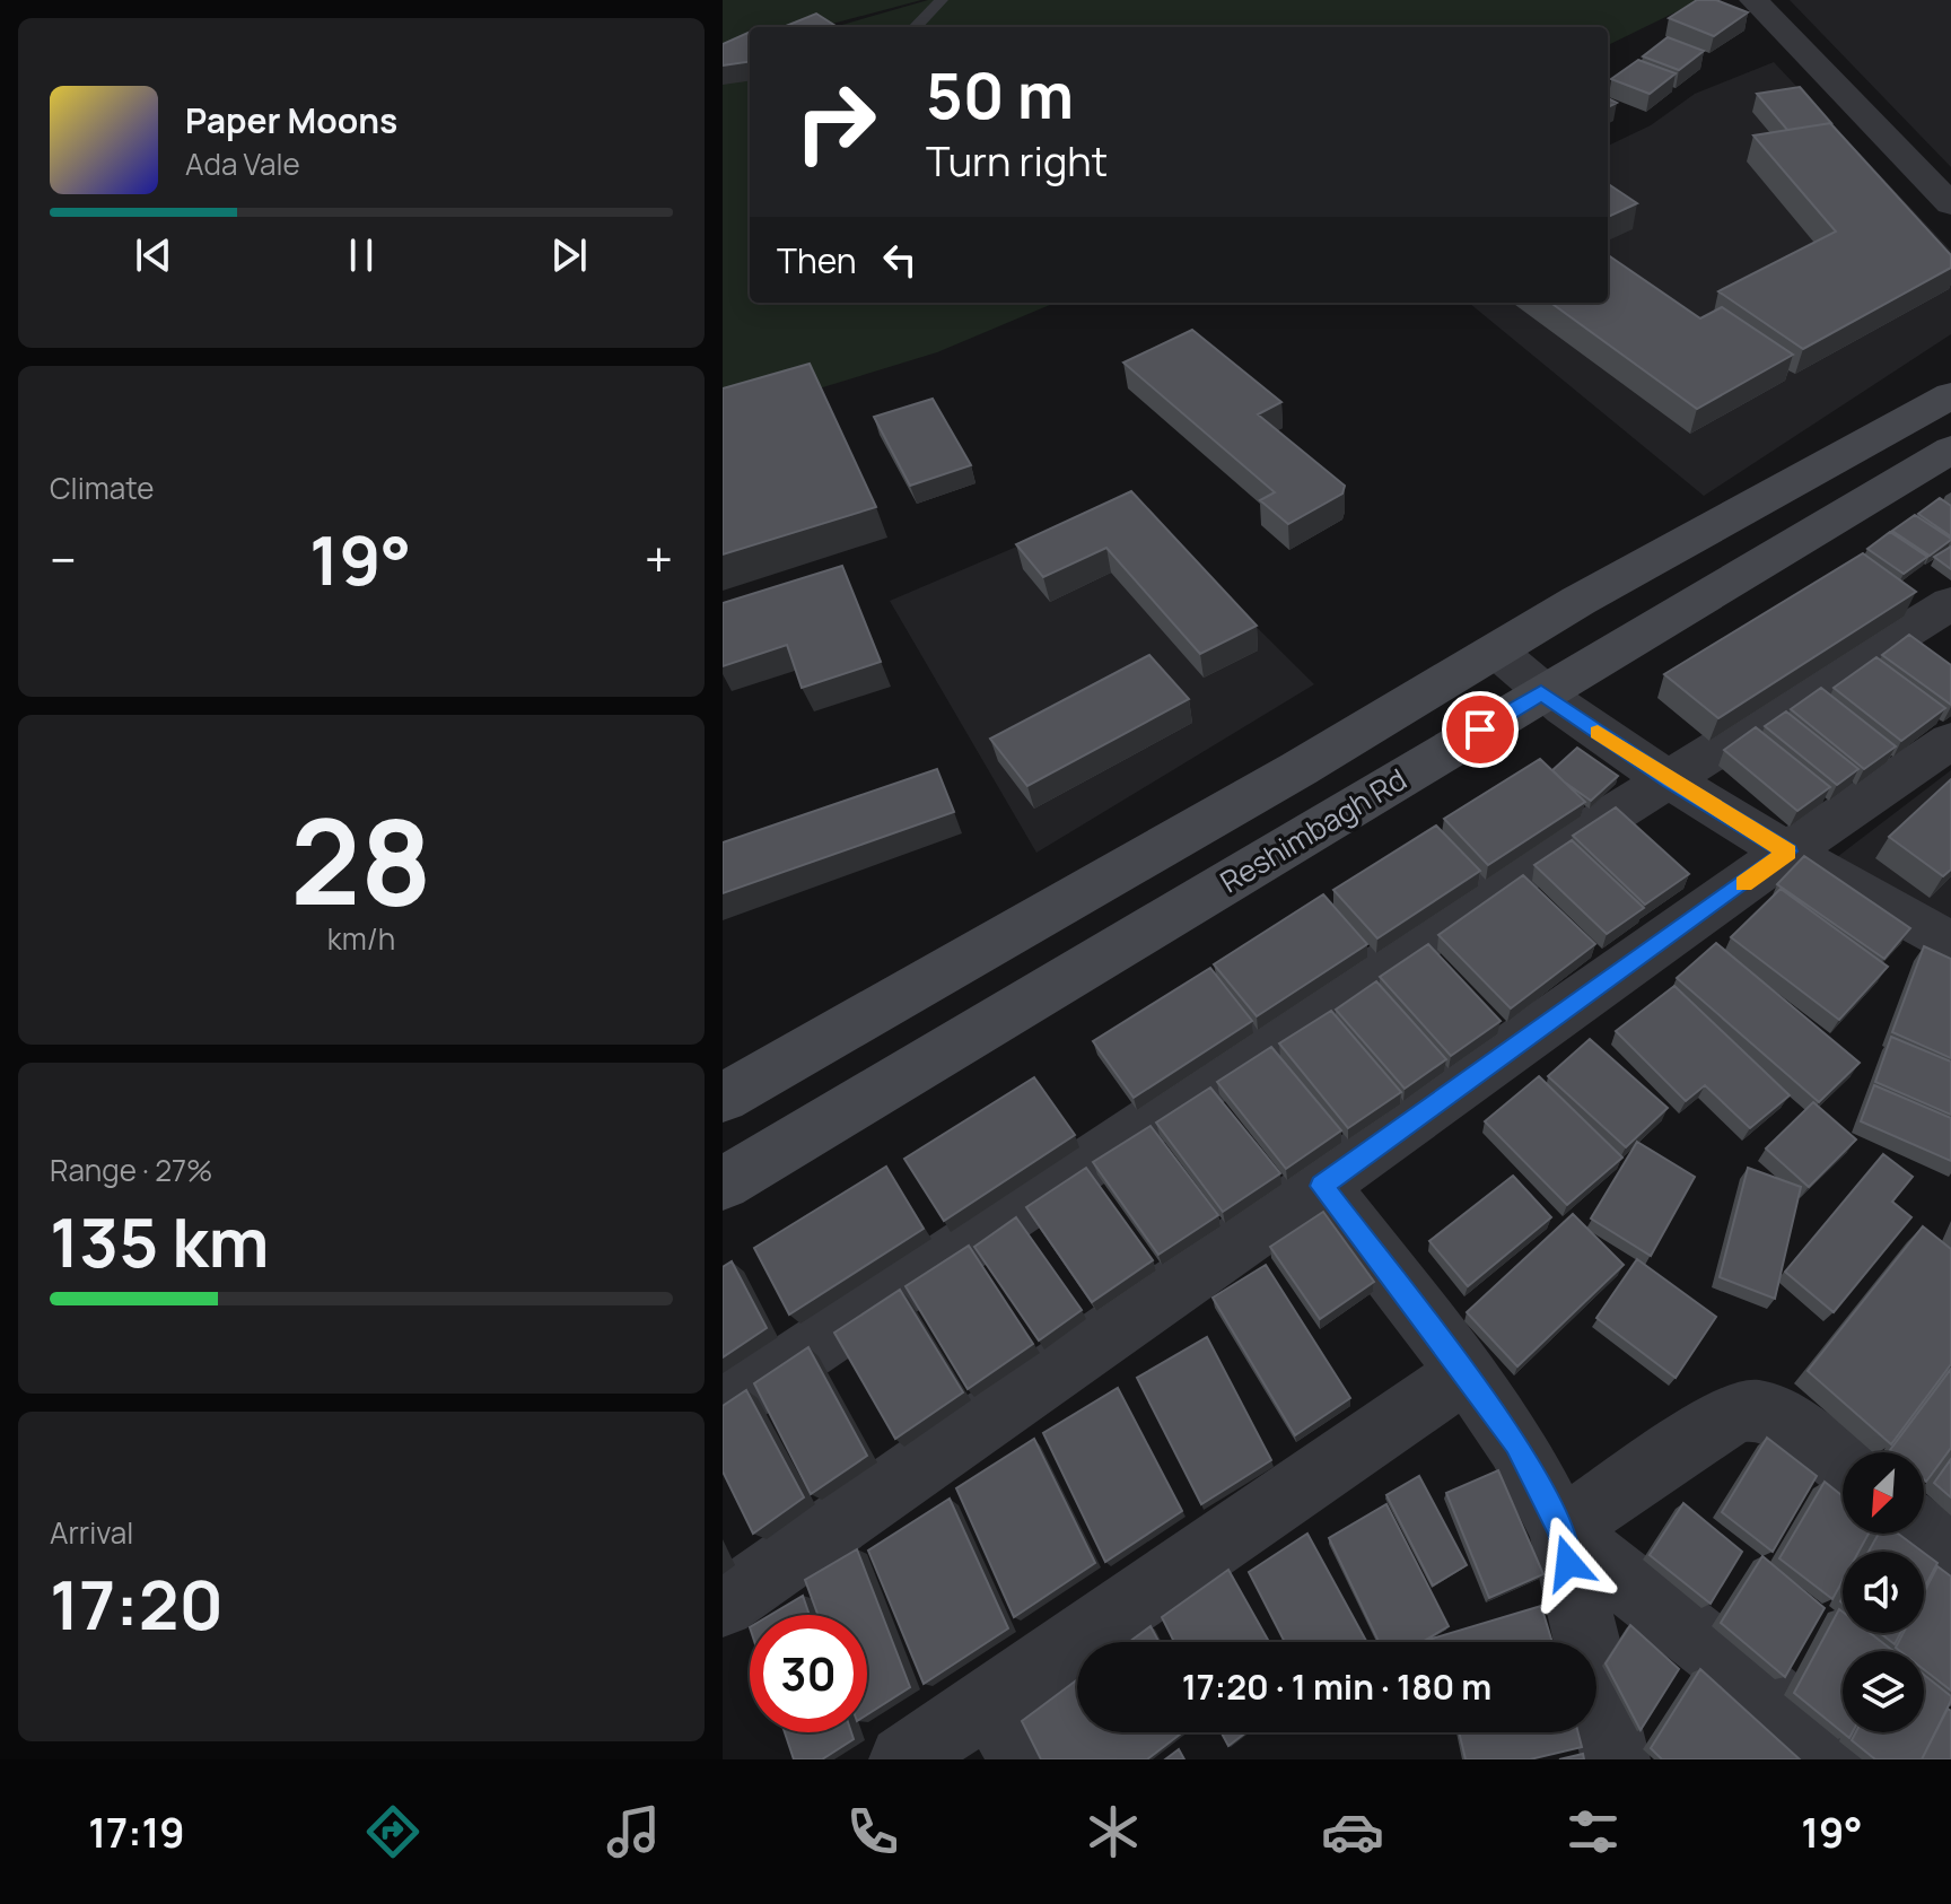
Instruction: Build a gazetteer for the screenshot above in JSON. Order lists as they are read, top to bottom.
{
  "streets": {
    "main road": ["Reshimbagh Rd"]
  },
  "north": "bottom left",
  "page": {
    "turn": ["50 m", "Turn right"],
    "song": ["Paper Moons", "Ada Vale"],
    "then": "Then",
    "tile": [
      "Climate",
      ["28", "km/h"],
      ["Range · 27%", "135 km"],
      ["Arrival", "17:20"]
    ],
    "heat": ["−", "19°", "+"],
    "limit": "30",
    "trip": "17:20 · 1 min · 180 m",
    "tabs": ["17:19", "19°"]
  }
}
